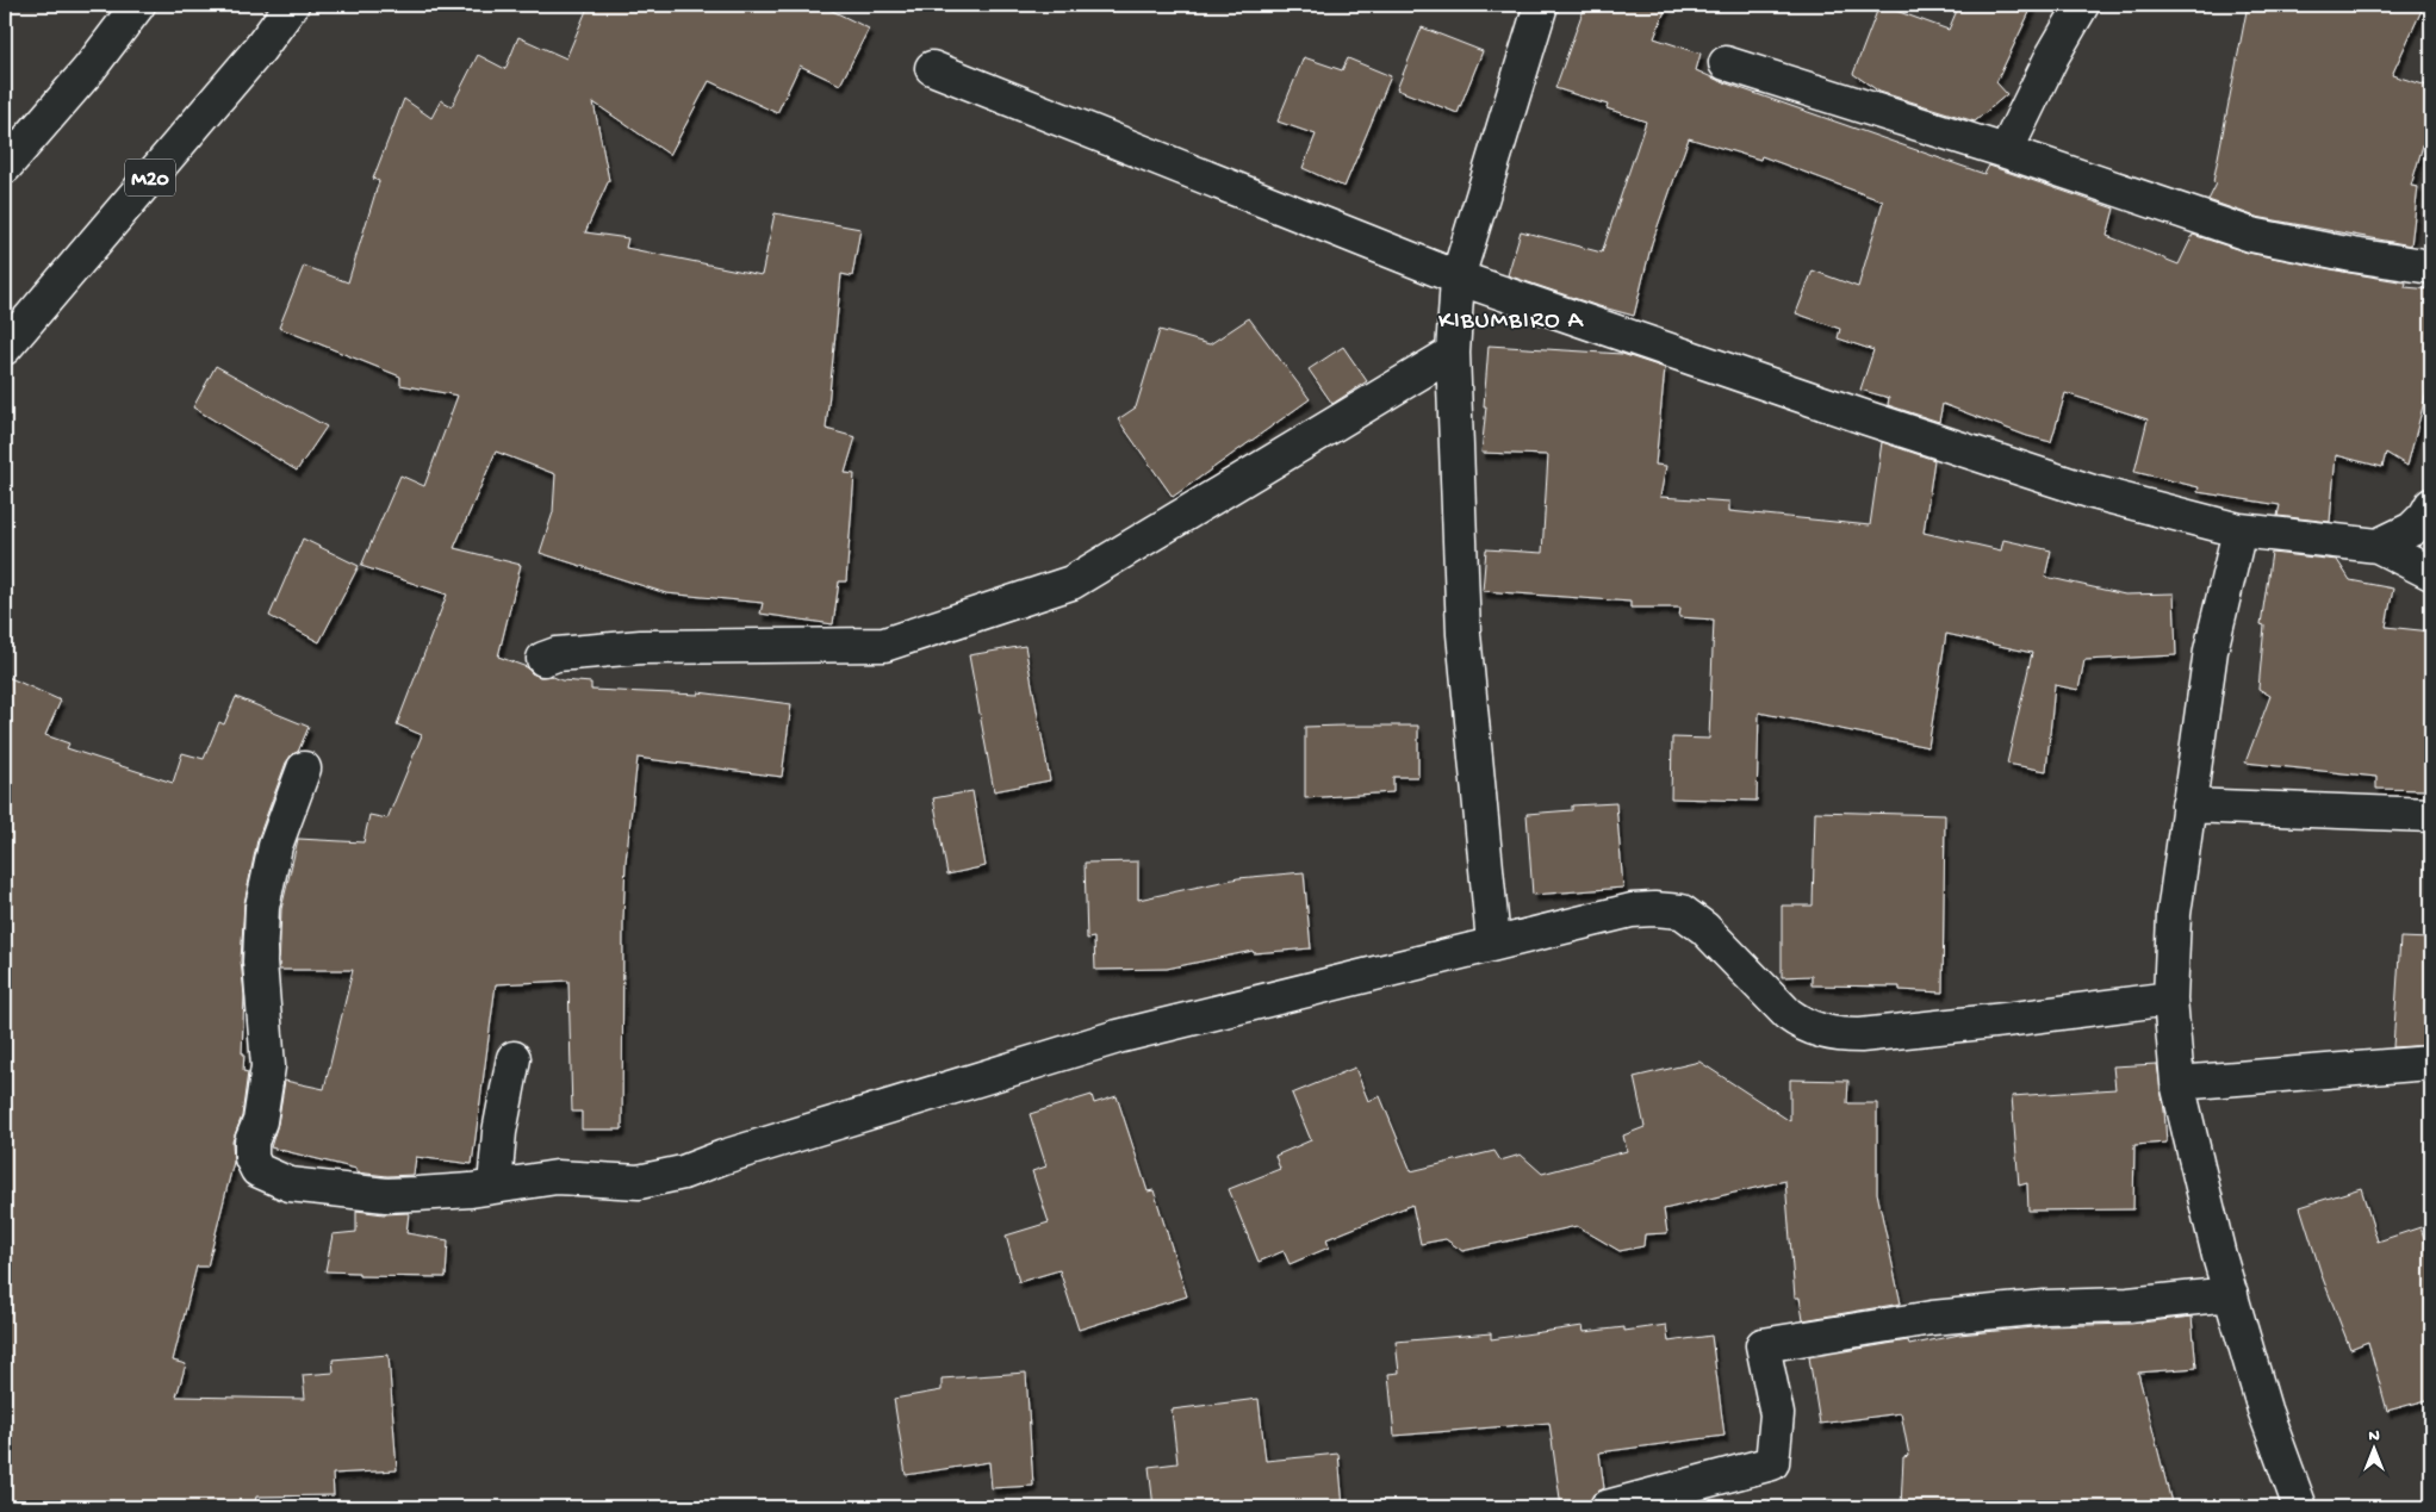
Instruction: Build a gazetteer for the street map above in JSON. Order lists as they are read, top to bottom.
{
  "streets": {
    "main road": ["M20"]
  },
  "districts": ["KIBUMBIRO A"],
  "north": "top"
}
